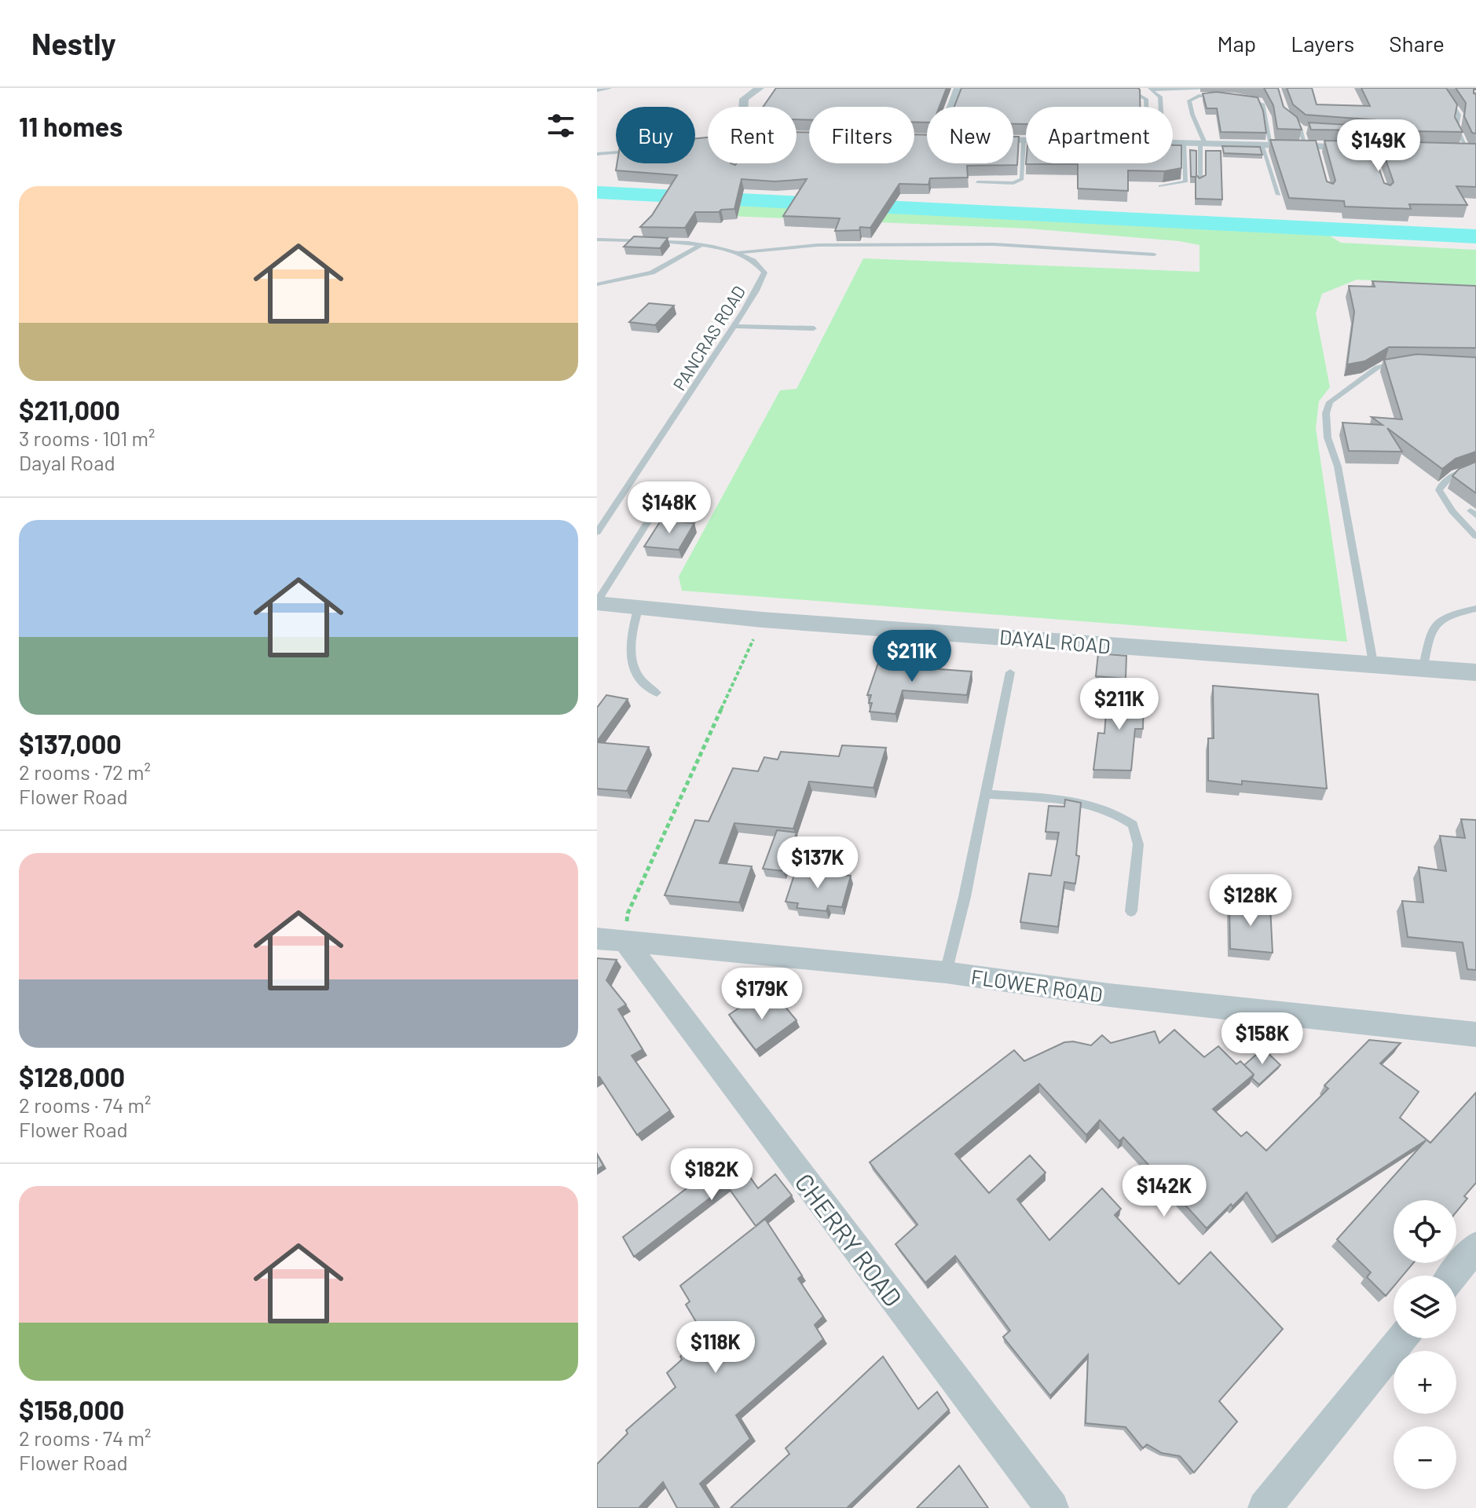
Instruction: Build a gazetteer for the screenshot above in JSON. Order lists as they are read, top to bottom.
{
  "streets": {
    "street": ["DAYAL ROAD", "FLOWER ROAD", "CHERRY ROAD"],
    "lane": ["PANCRAS ROAD"]
  },
  "crossings": [
    ["FLOWER ROAD", "CHERRY ROAD"]
  ],
  "page": {
    "header": "Nestly",
    "nav": ["Map", "Layers", "Share"],
    "heading": "11 homes",
    "chip": [
      "Buy",
      "Rent",
      "Filters",
      "New",
      "Apartment"
    ],
    "price": [
      "$149K",
      "$148K",
      "$211K",
      "$211K",
      "$137K",
      "$128K",
      "$179K",
      "$158K",
      "$182K",
      "$142K",
      "$118K"
    ],
    "list": [
      {
        "name": "$211,000",
        "note": "3 rooms · 101 m² · Dayal Road"
      },
      {
        "name": "$137,000",
        "note": "2 rooms · 72 m² · Flower Road"
      },
      {
        "name": "$128,000",
        "note": "2 rooms · 74 m² · Flower Road"
      },
      {
        "name": "$158,000",
        "note": "2 rooms · 74 m² · Flower Road"
      }
    ],
    "map_buttons": ["+", "−"]
  }
}
